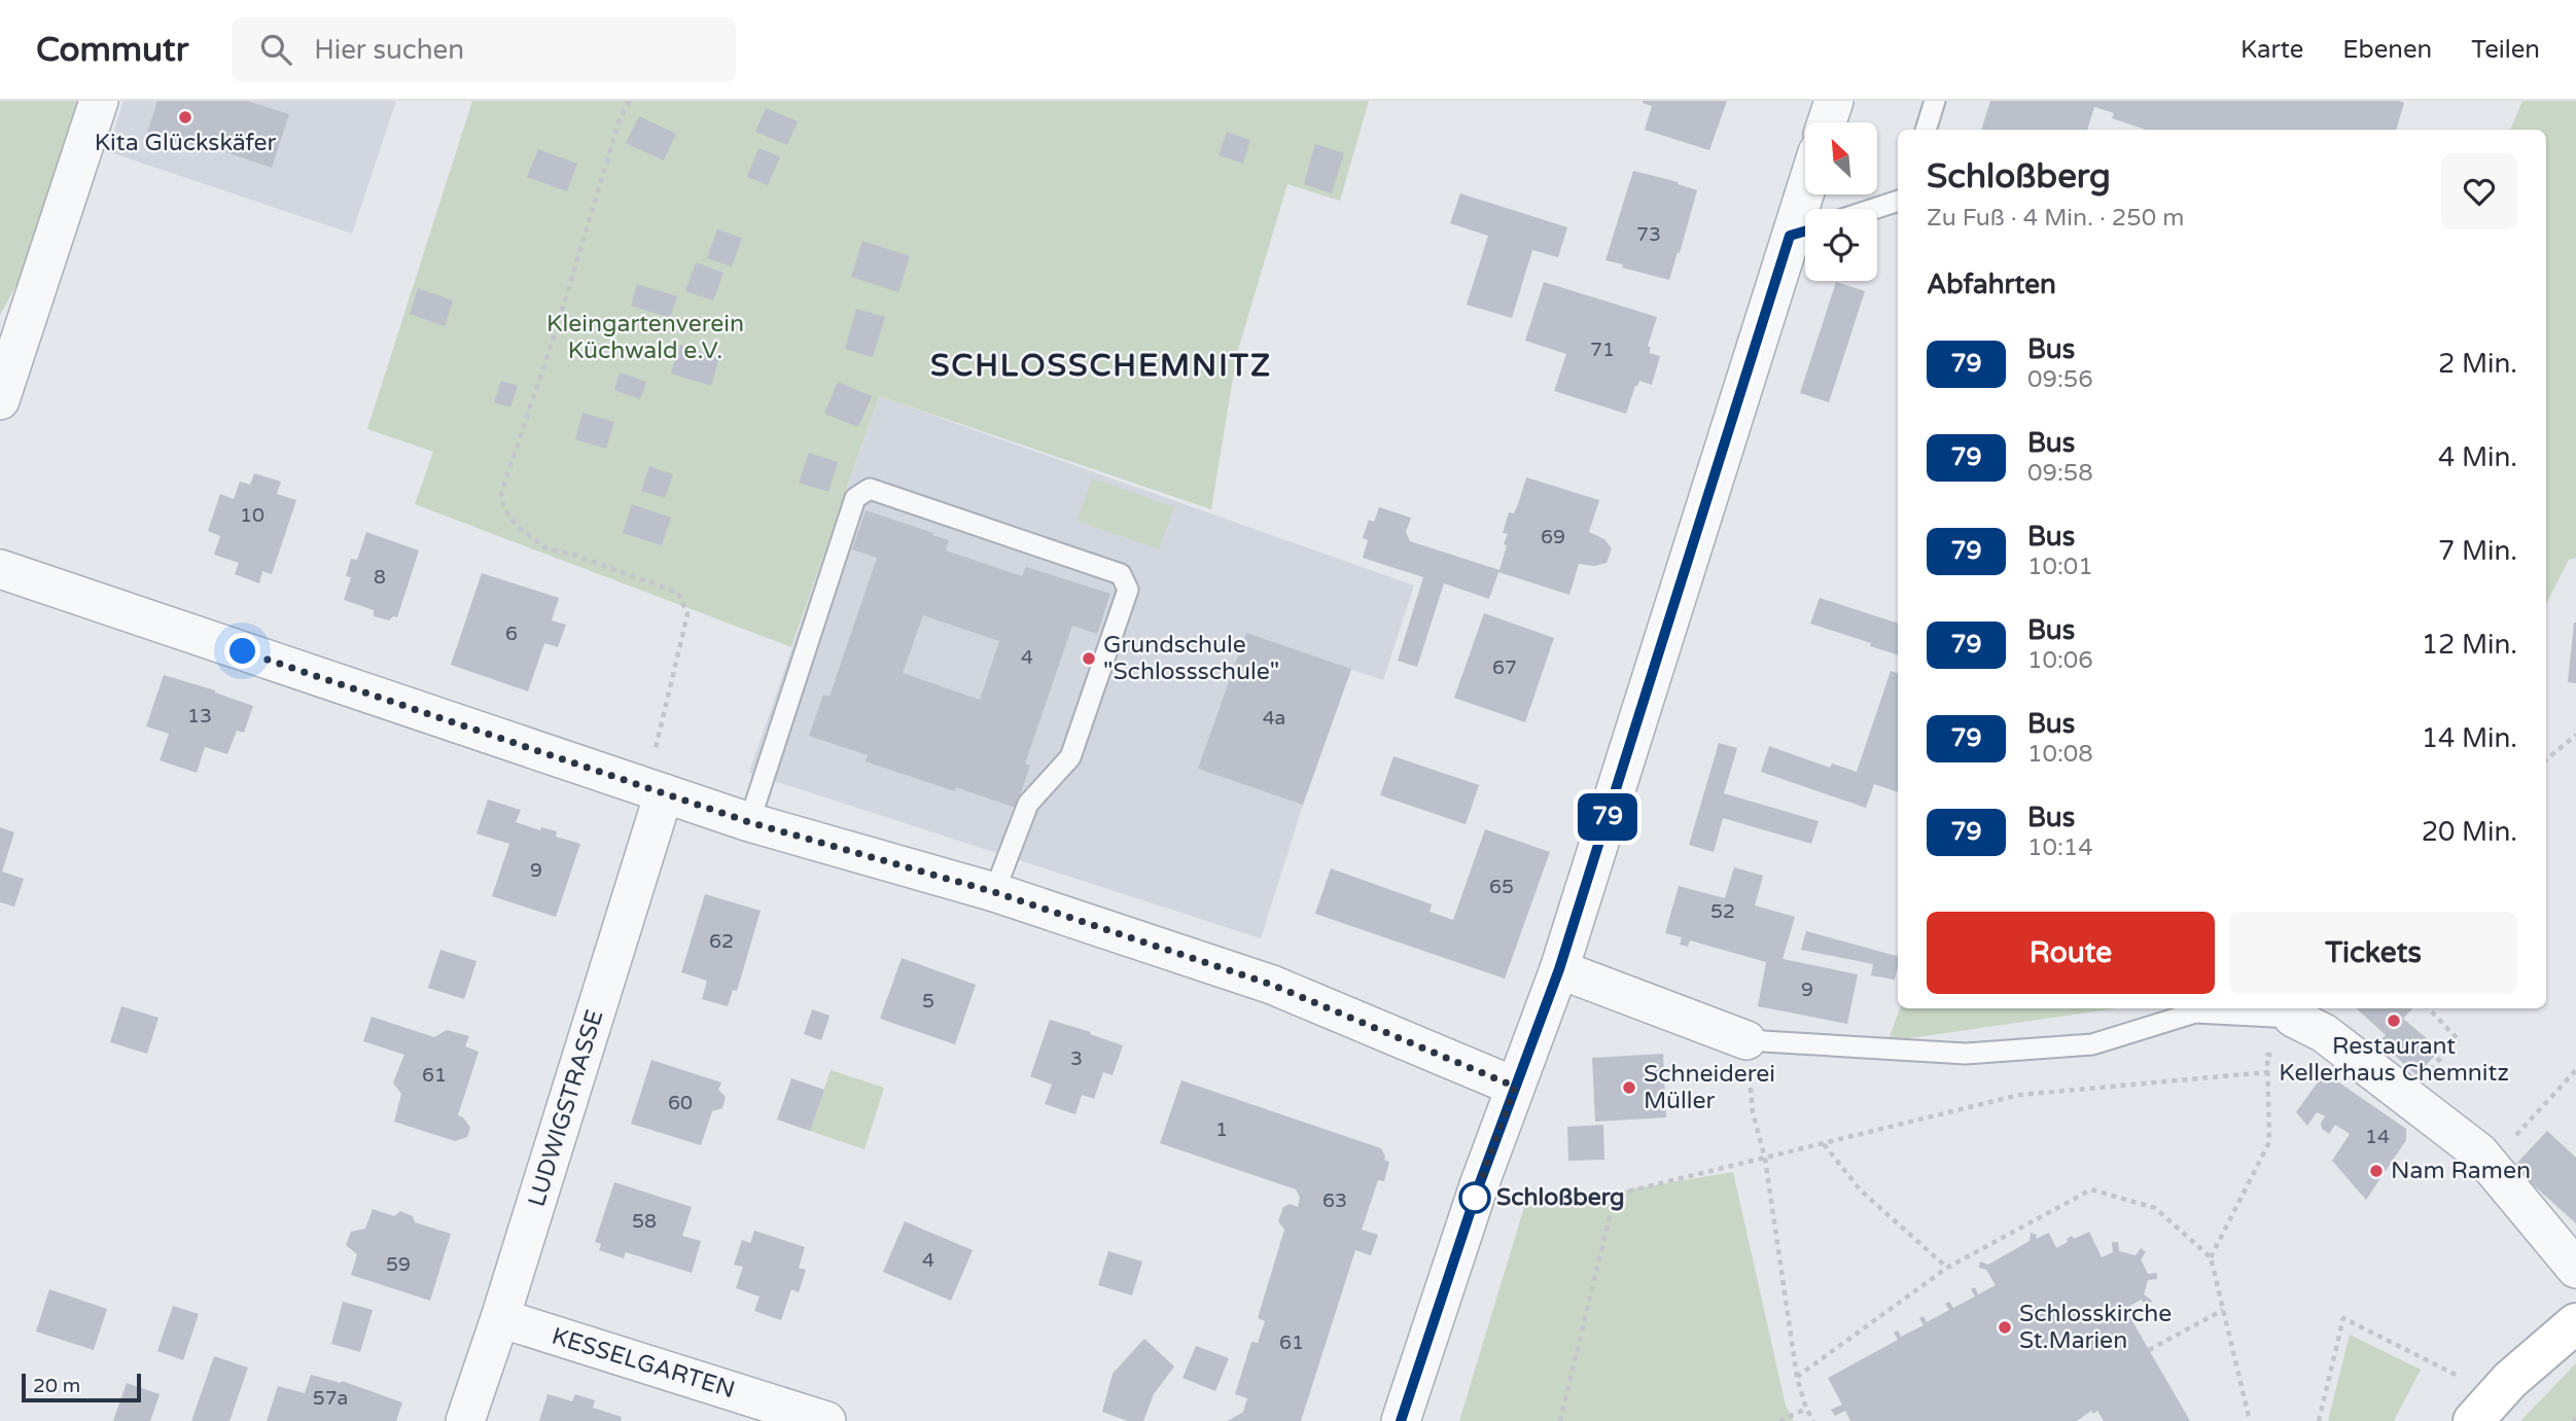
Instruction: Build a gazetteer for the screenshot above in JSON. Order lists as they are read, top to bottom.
{
  "streets": {
    "street": ["LUDWIGSTRASSE", "KESSELGARTEN"]
  },
  "crossings": [
    ["LUDWIGSTRASSE", "KESSELGARTEN"]
  ],
  "districts": ["SCHLOSSCHEMNITZ"],
  "parks": ["Kleingartenverein Küchwald e.V."],
  "places": [
    "Kita Glückskäfer",
    "Grundschule \"Schlossschule\"",
    "Restaurant Kellerhaus Chemnitz",
    "Schneiderei Müller",
    "Nam Ramen",
    "Schloßberg",
    "Schlosskirche St.Marien"
  ],
  "lines": ["bus line 79"],
  "house_numbers": [
    "73",
    "71",
    "10",
    "69",
    "8",
    "6",
    "4",
    "67",
    "13",
    "4a",
    "9",
    "65",
    "52",
    "62",
    "9",
    "5",
    "3",
    "61",
    "60",
    "1",
    "14",
    "63",
    "58",
    "4",
    "59",
    "61",
    "57a"
  ],
  "scale_bar": "20 m",
  "north": "top left",
  "page": {
    "header": "Commutr",
    "search": "Hier suchen",
    "nav": ["Karte", "Ebenen", "Teilen"],
    "on_map": "79",
    "heading": [
      ["Schloßberg", "Zu Fuß · 4 Min. · 250 m"],
      "Abfahrten"
    ],
    "list": [
      {
        "mark": "79",
        "name": "Bus",
        "note": "09:56",
        "value": "2 Min."
      },
      {
        "mark": "79",
        "name": "Bus",
        "note": "09:58",
        "value": "4 Min."
      },
      {
        "mark": "79",
        "name": "Bus",
        "note": "10:01",
        "value": "7 Min."
      },
      {
        "mark": "79",
        "name": "Bus",
        "note": "10:06",
        "value": "12 Min."
      },
      {
        "mark": "79",
        "name": "Bus",
        "note": "10:08",
        "value": "14 Min."
      },
      {
        "mark": "79",
        "name": "Bus",
        "note": "10:14",
        "value": "20 Min."
      }
    ],
    "buttons": ["Route", "Tickets"],
    "scale": "20 m"
  }
}
